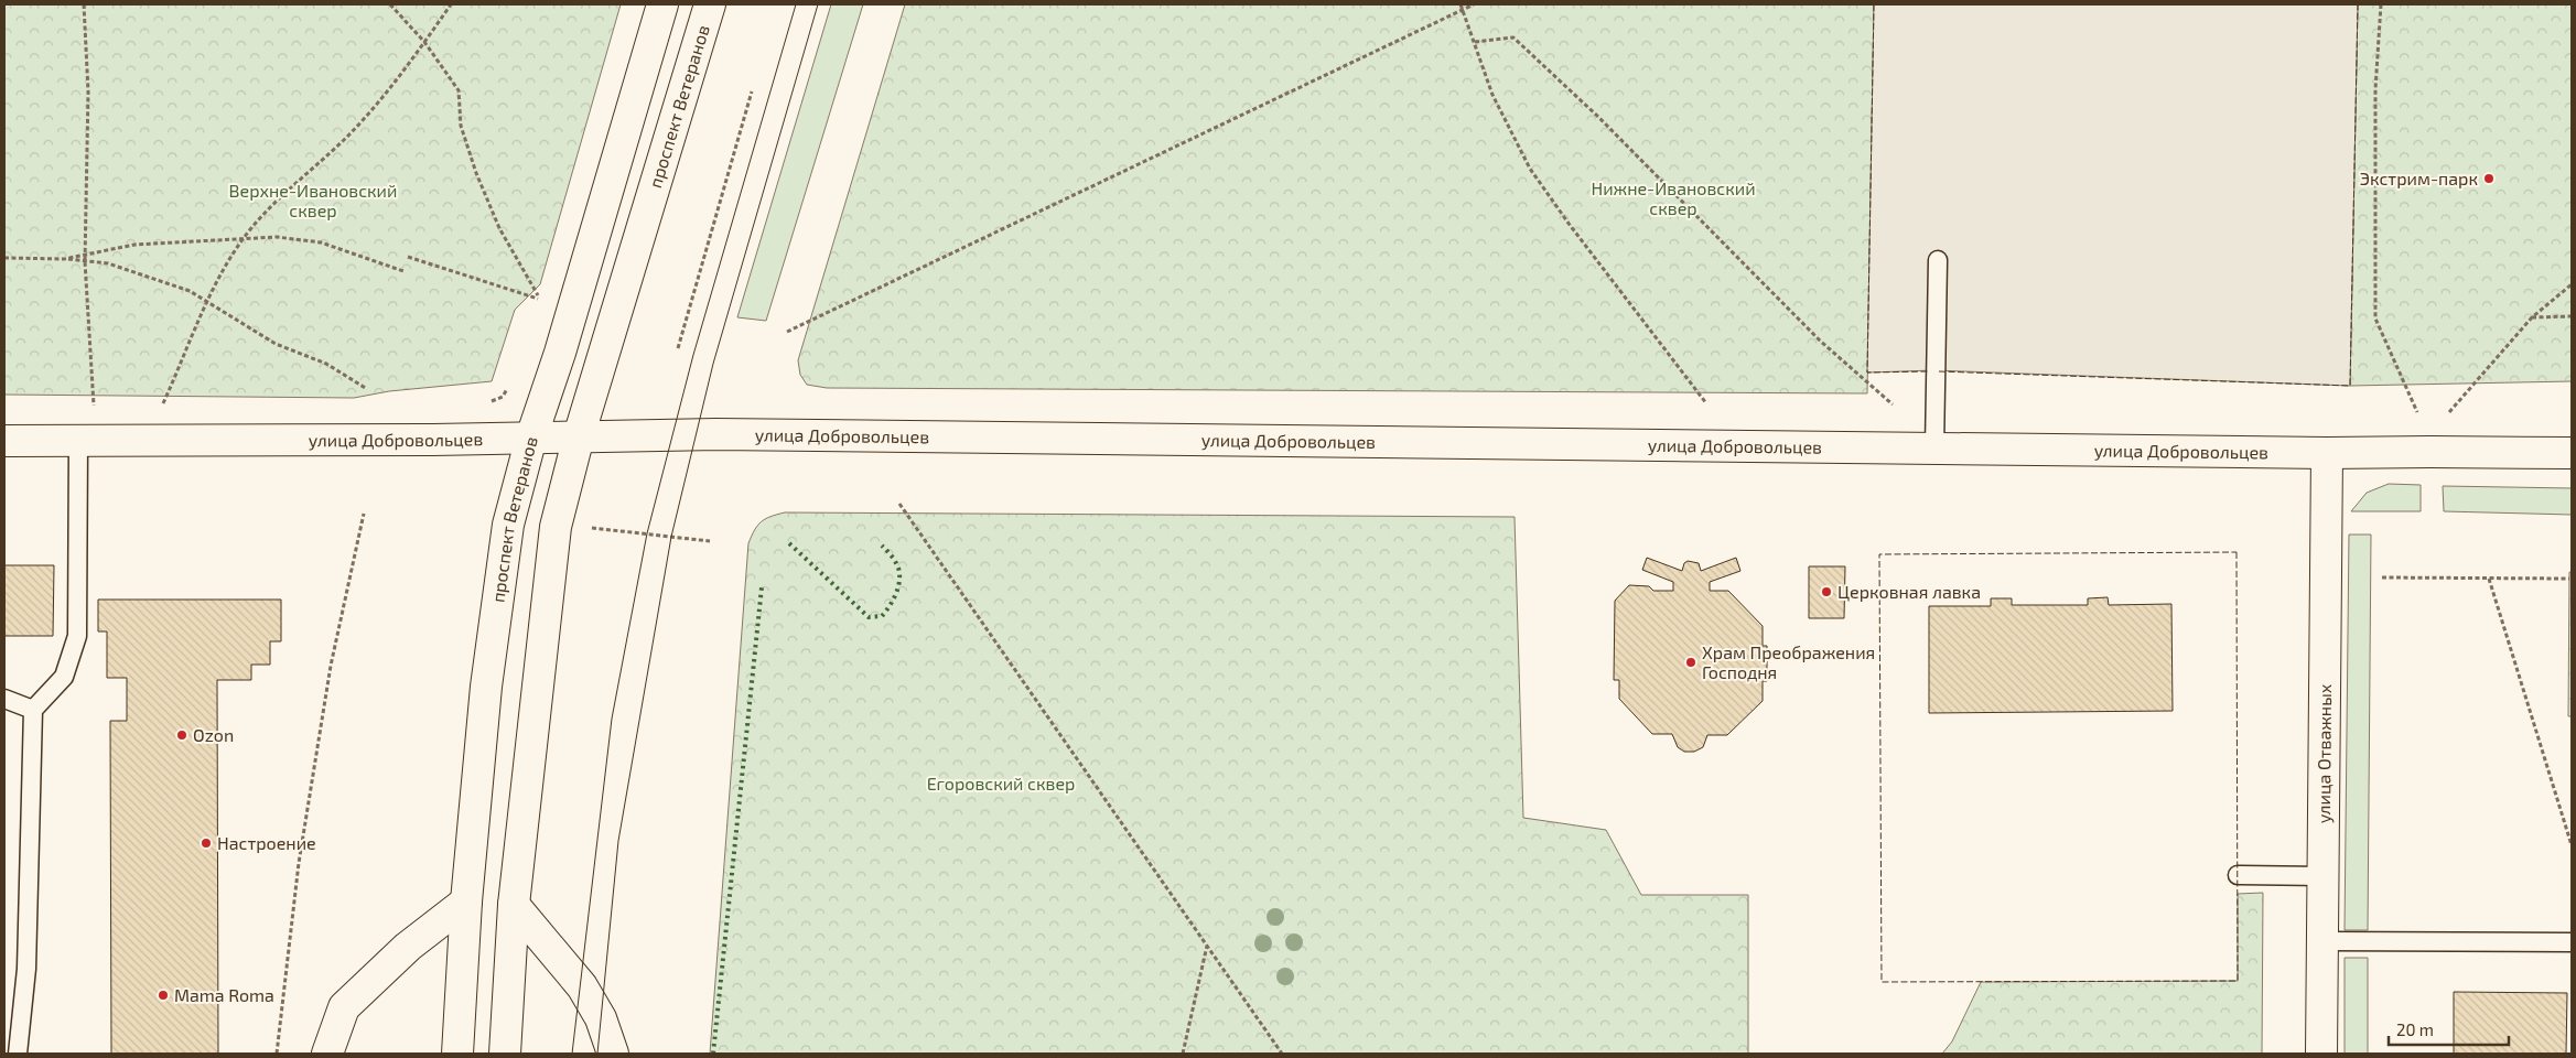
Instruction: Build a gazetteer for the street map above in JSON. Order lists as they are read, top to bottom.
{
  "streets": {
    "street": ["проспект Ветеранов", "улица Добровольцев", "улица Отважных"]
  },
  "crossings": [
    ["проспект Ветеранов", "улица Добровольцев"],
    ["улица Добровольцев", "улица Отважных"]
  ],
  "parks": ["Нижне-Ивановский сквер", "Верхне-Ивановский сквер", "Егоровский сквер"],
  "places": [
    "Экстрим-парк",
    "Церковная лавка",
    "Храм Преображения Господня",
    "Ozon",
    "Настроение",
    "Mama Roma"
  ],
  "scale_bar": "20 m"
}
